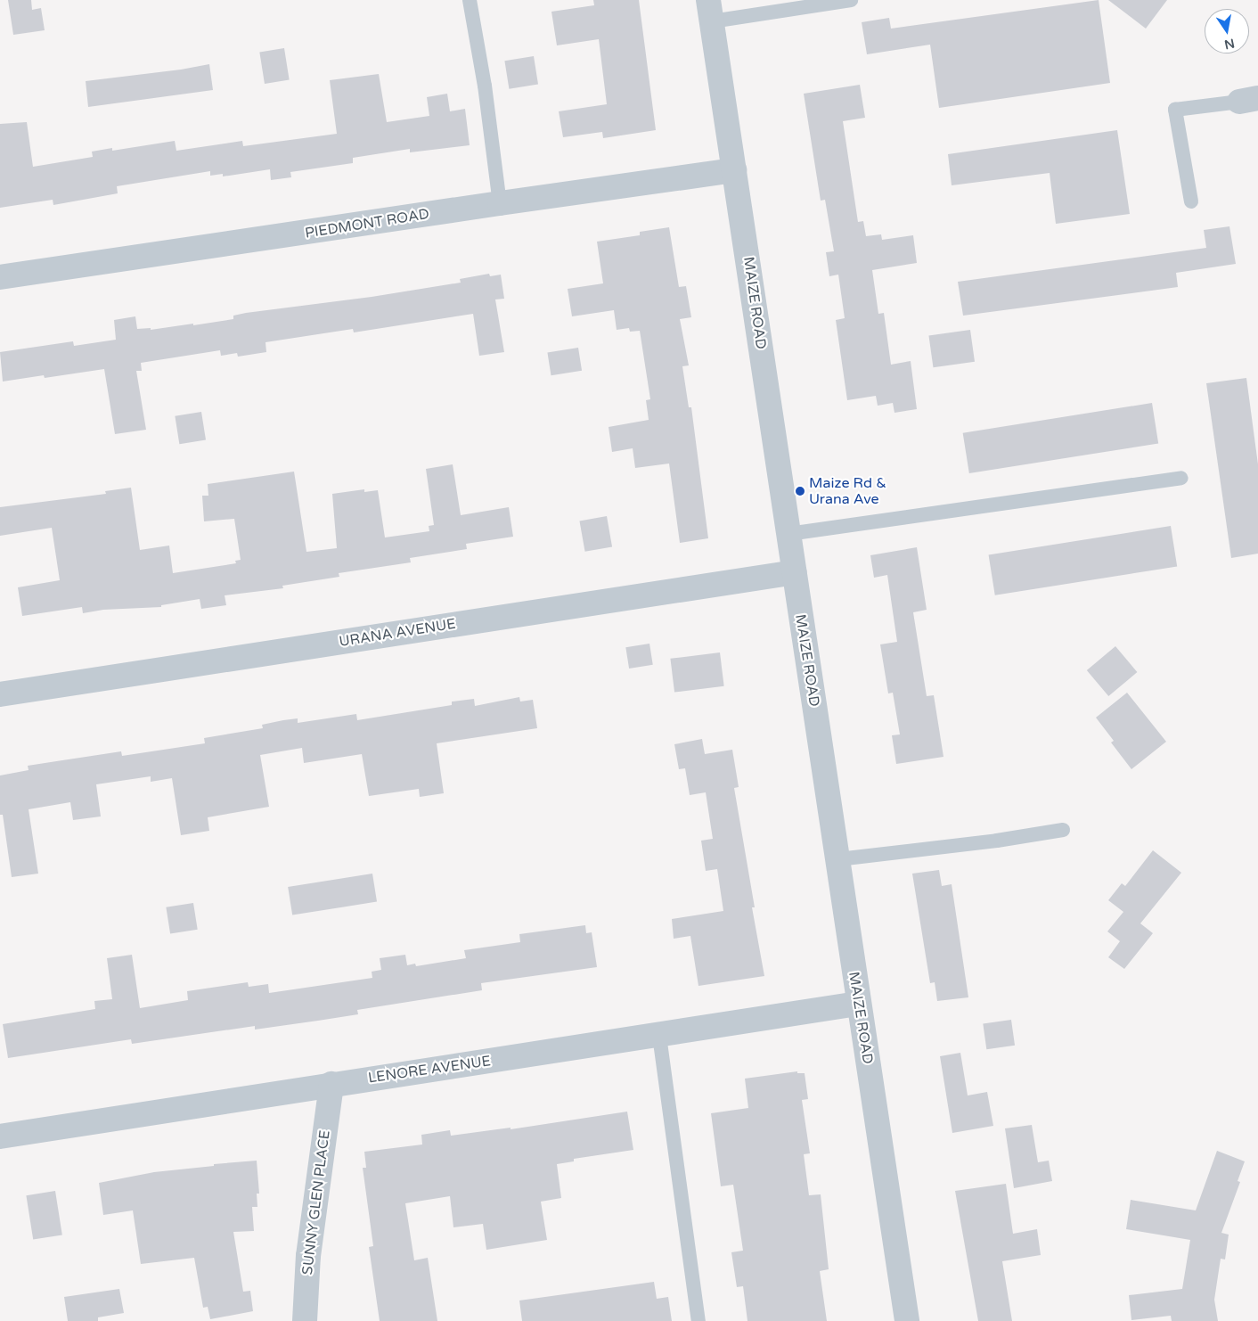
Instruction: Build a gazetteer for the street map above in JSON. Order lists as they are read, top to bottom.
{
  "streets": {
    "street": [
      "PIEDMONT ROAD",
      "MAIZE ROAD",
      "URANA AVENUE",
      "LENORE AVENUE",
      "SUNNY GLEN PLACE"
    ]
  },
  "crossings": [
    ["PIEDMONT ROAD", "MAIZE ROAD"],
    ["MAIZE ROAD", "URANA AVENUE"],
    ["MAIZE ROAD", "LENORE AVENUE"],
    ["LENORE AVENUE", "SUNNY GLEN PLACE"]
  ],
  "places": ["Maize Rd & Urana Ave"],
  "north": "bottom"
}
